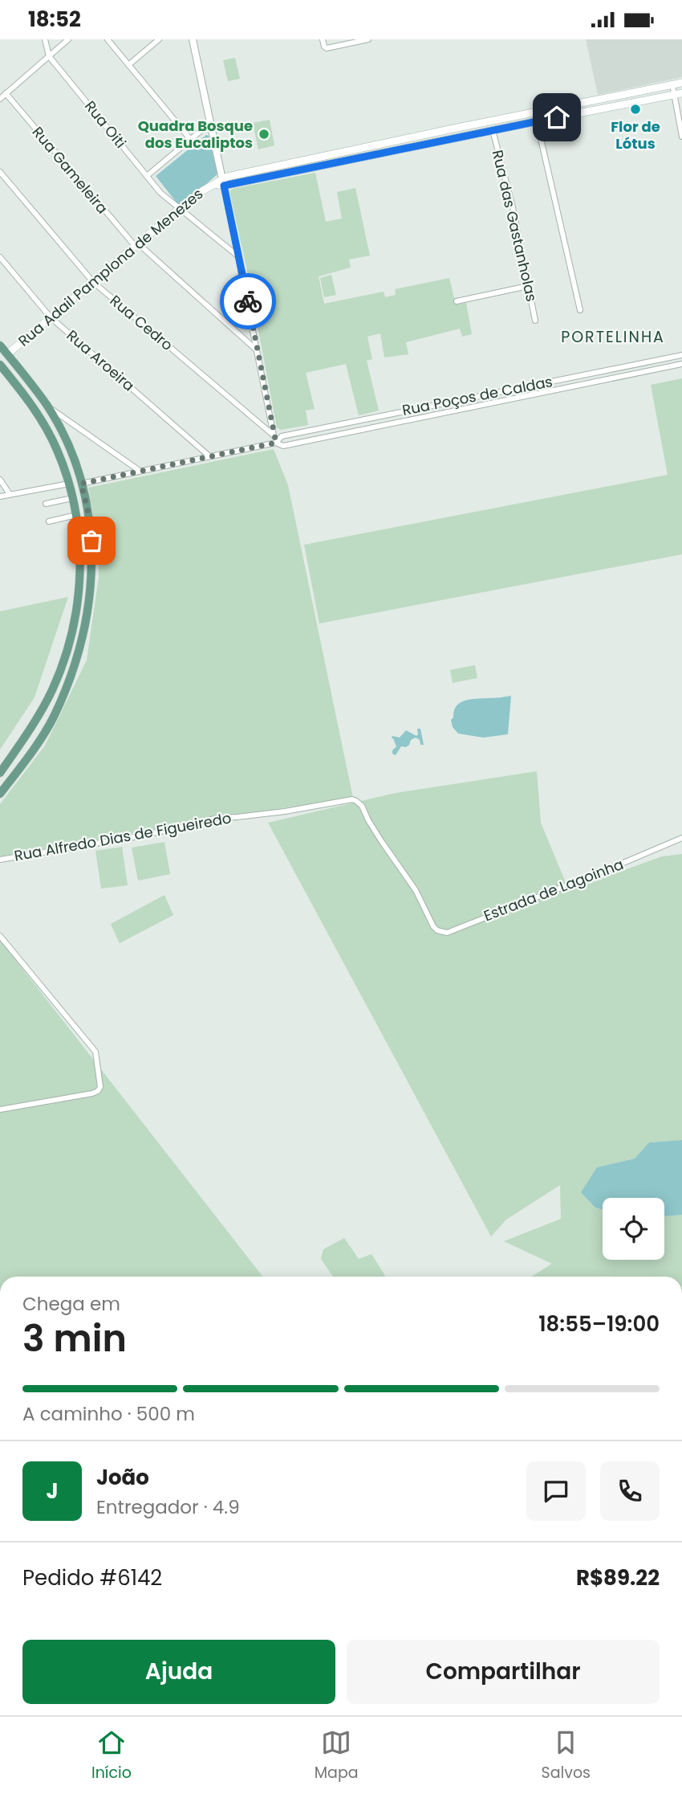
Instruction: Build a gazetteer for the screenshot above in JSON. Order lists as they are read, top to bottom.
{
  "streets": {
    "main road": ["Rua Adail Pamplona de Menezes"],
    "street": [
      "Rua Oiti",
      "Rua Gameleira",
      "Rua das Gastanholas",
      "Rua Cedro",
      "Rua Aroeira",
      "Rua Poços de Caldas",
      "Rua Alfredo Dias de Figueiredo",
      "Estrada de Lagoinha"
    ]
  },
  "crossings": [
    ["Rua Oiti", "Rua Adail Pamplona de Menezes"],
    ["Rua Gameleira", "Rua Adail Pamplona de Menezes"],
    ["Rua das Gastanholas", "Rua Adail Pamplona de Menezes"],
    ["Rua Adail Pamplona de Menezes", "Rua Cedro"],
    ["Rua Adail Pamplona de Menezes", "Rua Aroeira"],
    ["Rua Aroeira", "Rua Poços de Caldas"],
    ["Rua Alfredo Dias de Figueiredo", "Estrada de Lagoinha"]
  ],
  "districts": ["PORTELINHA"],
  "places": ["Flor de Lótus", "Quadra Bosque dos Eucaliptos"],
  "page": {
    "status": "18:52",
    "heading": ["3 min", "Chega em", "18:55–19:00"],
    "panel": [
      "João",
      "Entregador · 4.9",
      "Pedido #6142",
      "R$89.22"
    ],
    "bar": "A caminho · 500 m",
    "round": "J",
    "buttons": ["Ajuda", "Compartilhar"],
    "tabs": ["Início", "Mapa", "Salvos"]
  }
}
